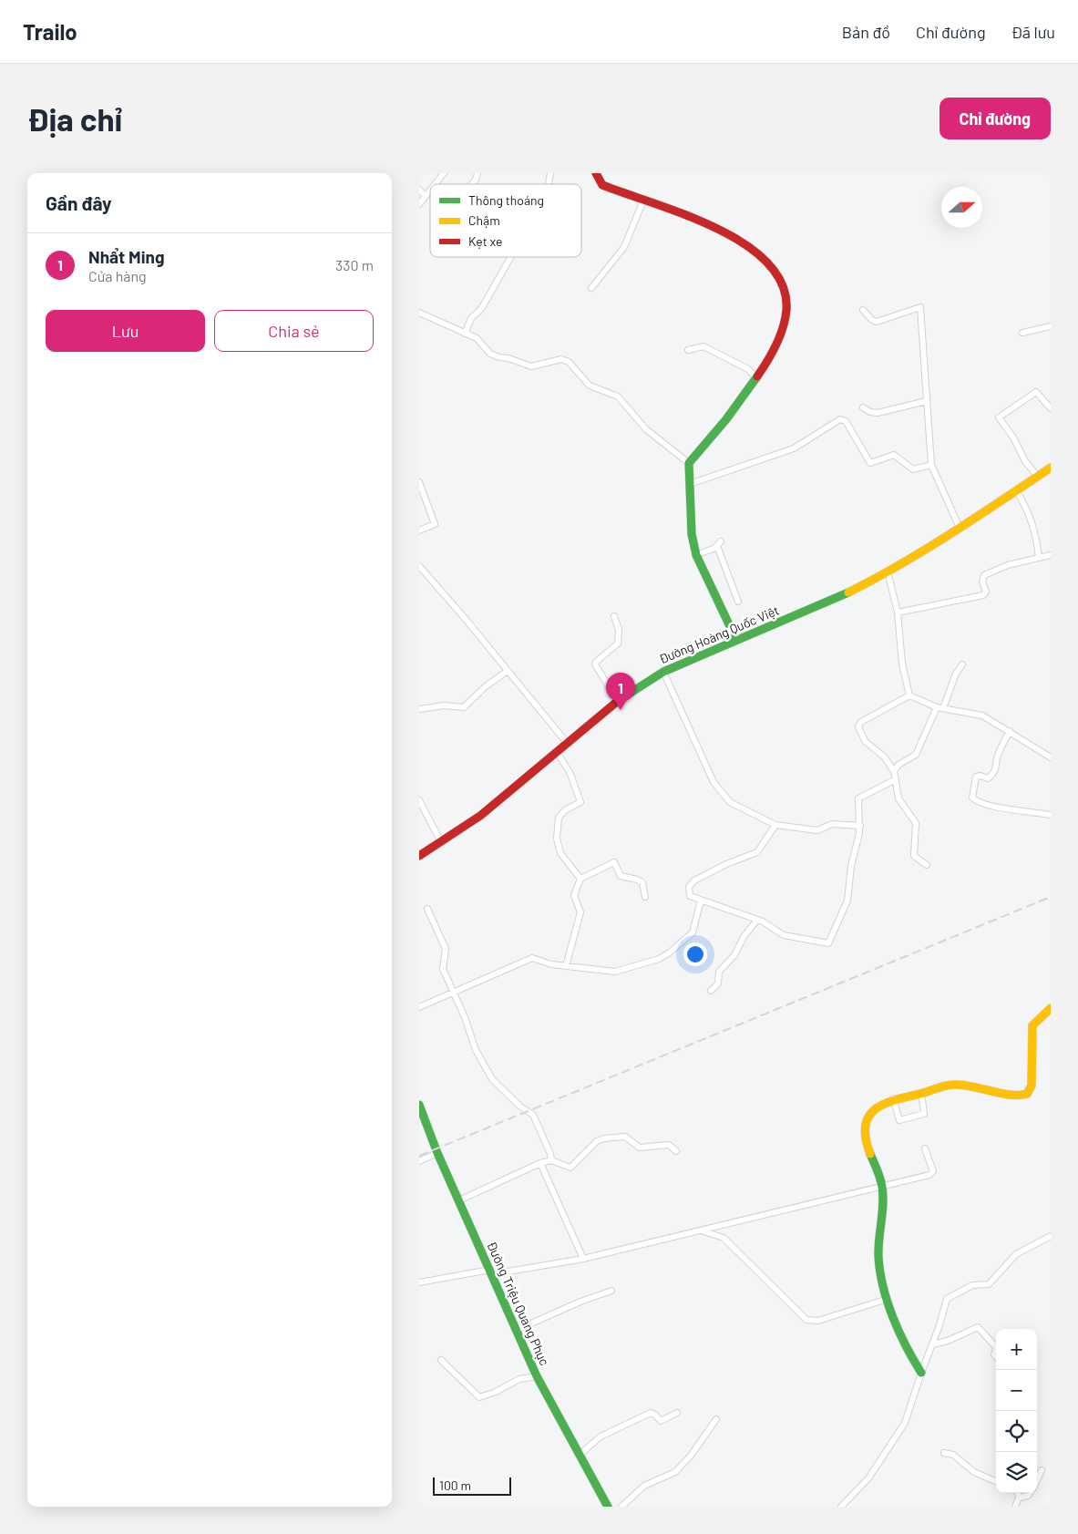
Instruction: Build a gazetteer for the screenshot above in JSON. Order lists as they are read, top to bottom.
{
  "streets": {
    "main road": ["Đường Hoàng Quốc Việt", "Đường Triệu Quang Phục"]
  },
  "legend": ["Thông thoáng", "Chậm", "Kẹt xe"],
  "scale_bar": "100 m",
  "north": "right",
  "page": {
    "header": "Trailo",
    "nav": ["Bản đồ", "Chỉ đường", "Đã lưu"],
    "buttons": [
      "Chỉ đường",
      ["Lưu", "Chia sẻ"]
    ],
    "title": "Địa chỉ",
    "heading": "Gần đây",
    "list": [
      {
        "mark": "1",
        "name": "Nhẩt Ming",
        "note": "Cửa hàng",
        "value": "330 m"
      }
    ],
    "pins": "1",
    "map_buttons": ["+", "−"],
    "scale": "100 m"
  }
}
